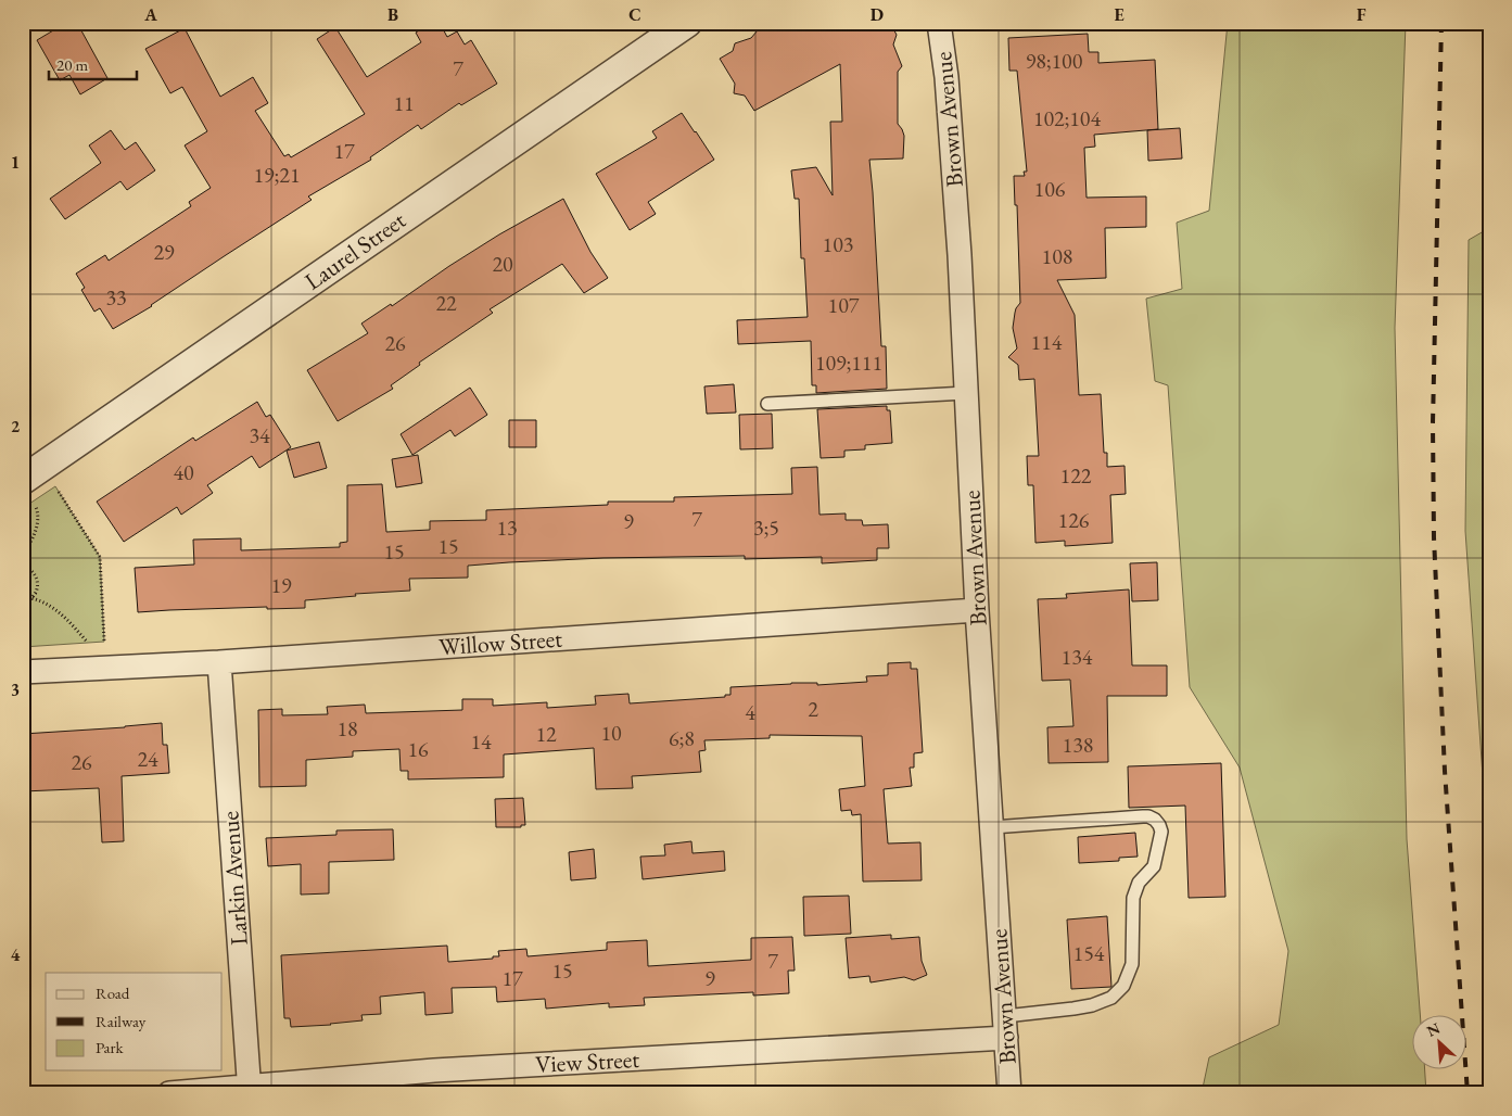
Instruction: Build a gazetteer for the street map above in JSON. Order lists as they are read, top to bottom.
{
  "streets": {
    "street": [
      "Brown Avenue",
      "Laurel Street",
      "Willow Street",
      "Larkin Avenue",
      "View Street"
    ]
  },
  "crossings": [
    ["Brown Avenue", "Willow Street"],
    ["Brown Avenue", "View Street"],
    ["Willow Street", "Larkin Avenue"],
    ["Larkin Avenue", "View Street"]
  ],
  "house_numbers": [
    "98;100",
    "7",
    "11",
    "102;104",
    "17",
    "19;21",
    "106",
    "103",
    "29",
    "108",
    "20",
    "33",
    "22",
    "107",
    "114",
    "26",
    "109;111",
    "34",
    "40",
    "122",
    "7",
    "126",
    "9",
    "13",
    "3;5",
    "15",
    "15",
    "19",
    "134",
    "2",
    "4",
    "18",
    "10",
    "12",
    "6;8",
    "14",
    "138",
    "16",
    "24",
    "26",
    "154",
    "7",
    "15",
    "17",
    "9"
  ],
  "legend": ["Road", "Railway", "Park"],
  "scale_bar": "20 m",
  "north": "top left",
  "grid": {
    "columns": [
      "A",
      "B",
      "C",
      "D",
      "E",
      "F"
    ],
    "rows": [
      "1",
      "2",
      "3",
      "4"
    ]
  }
}
